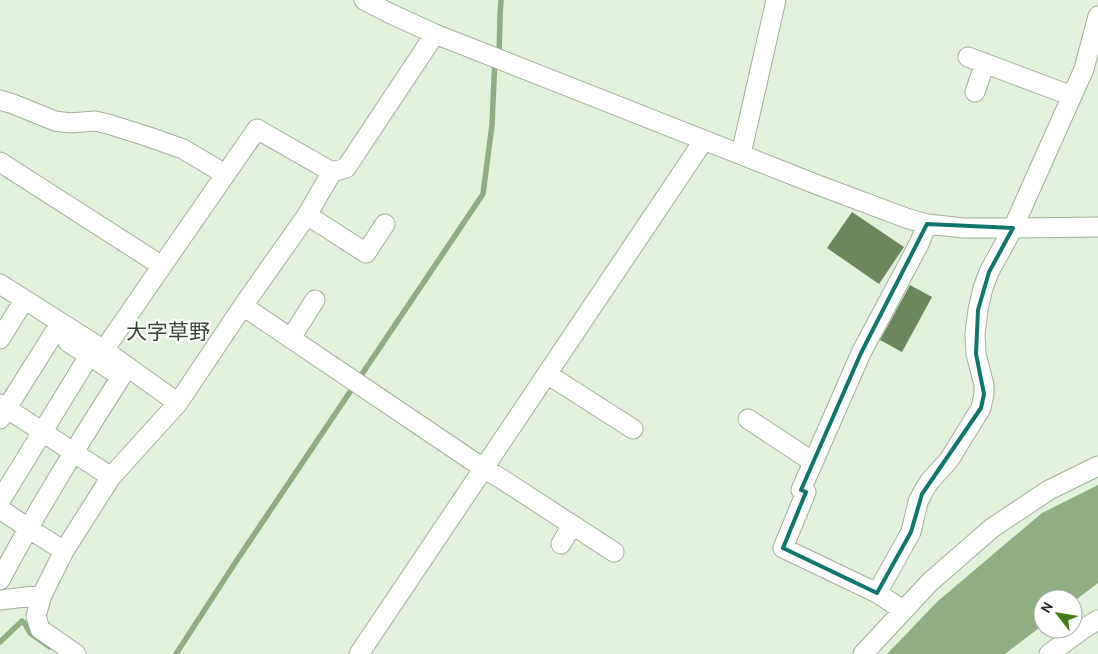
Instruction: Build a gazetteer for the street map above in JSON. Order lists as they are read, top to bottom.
{
  "districts": ["大字草野"],
  "north": "top left"
}
